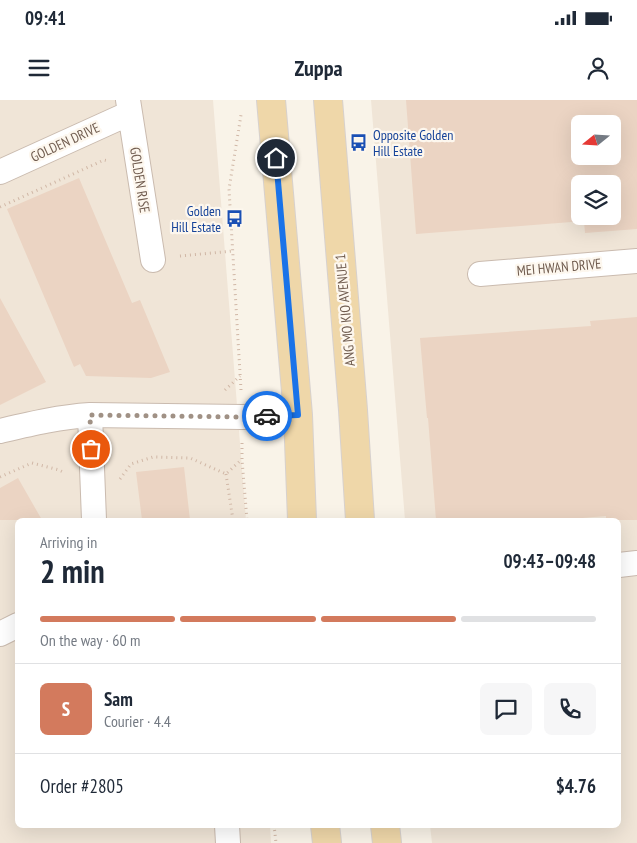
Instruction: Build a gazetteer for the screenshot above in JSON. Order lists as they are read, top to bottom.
{
  "streets": {
    "main road": ["ANG MO KIO AVENUE 1"],
    "street": ["GOLDEN DRIVE", "GOLDEN RISE", "MEI HWAN DRIVE"]
  },
  "crossings": [
    ["GOLDEN DRIVE", "GOLDEN RISE"]
  ],
  "places": {
    "bus stop": ["Opposite Golden Hill Estate", "Golden Hill Estate"]
  },
  "north": "left",
  "page": {
    "status": "09:41",
    "header": "Zuppa",
    "heading": ["2 min", "Arriving in", "09:43–09:48"],
    "panel": [
      "Sam",
      "Courier · 4.4",
      "Order #2805",
      "$4.76"
    ],
    "bar": "On the way · 60 m",
    "round": "S"
  }
}
